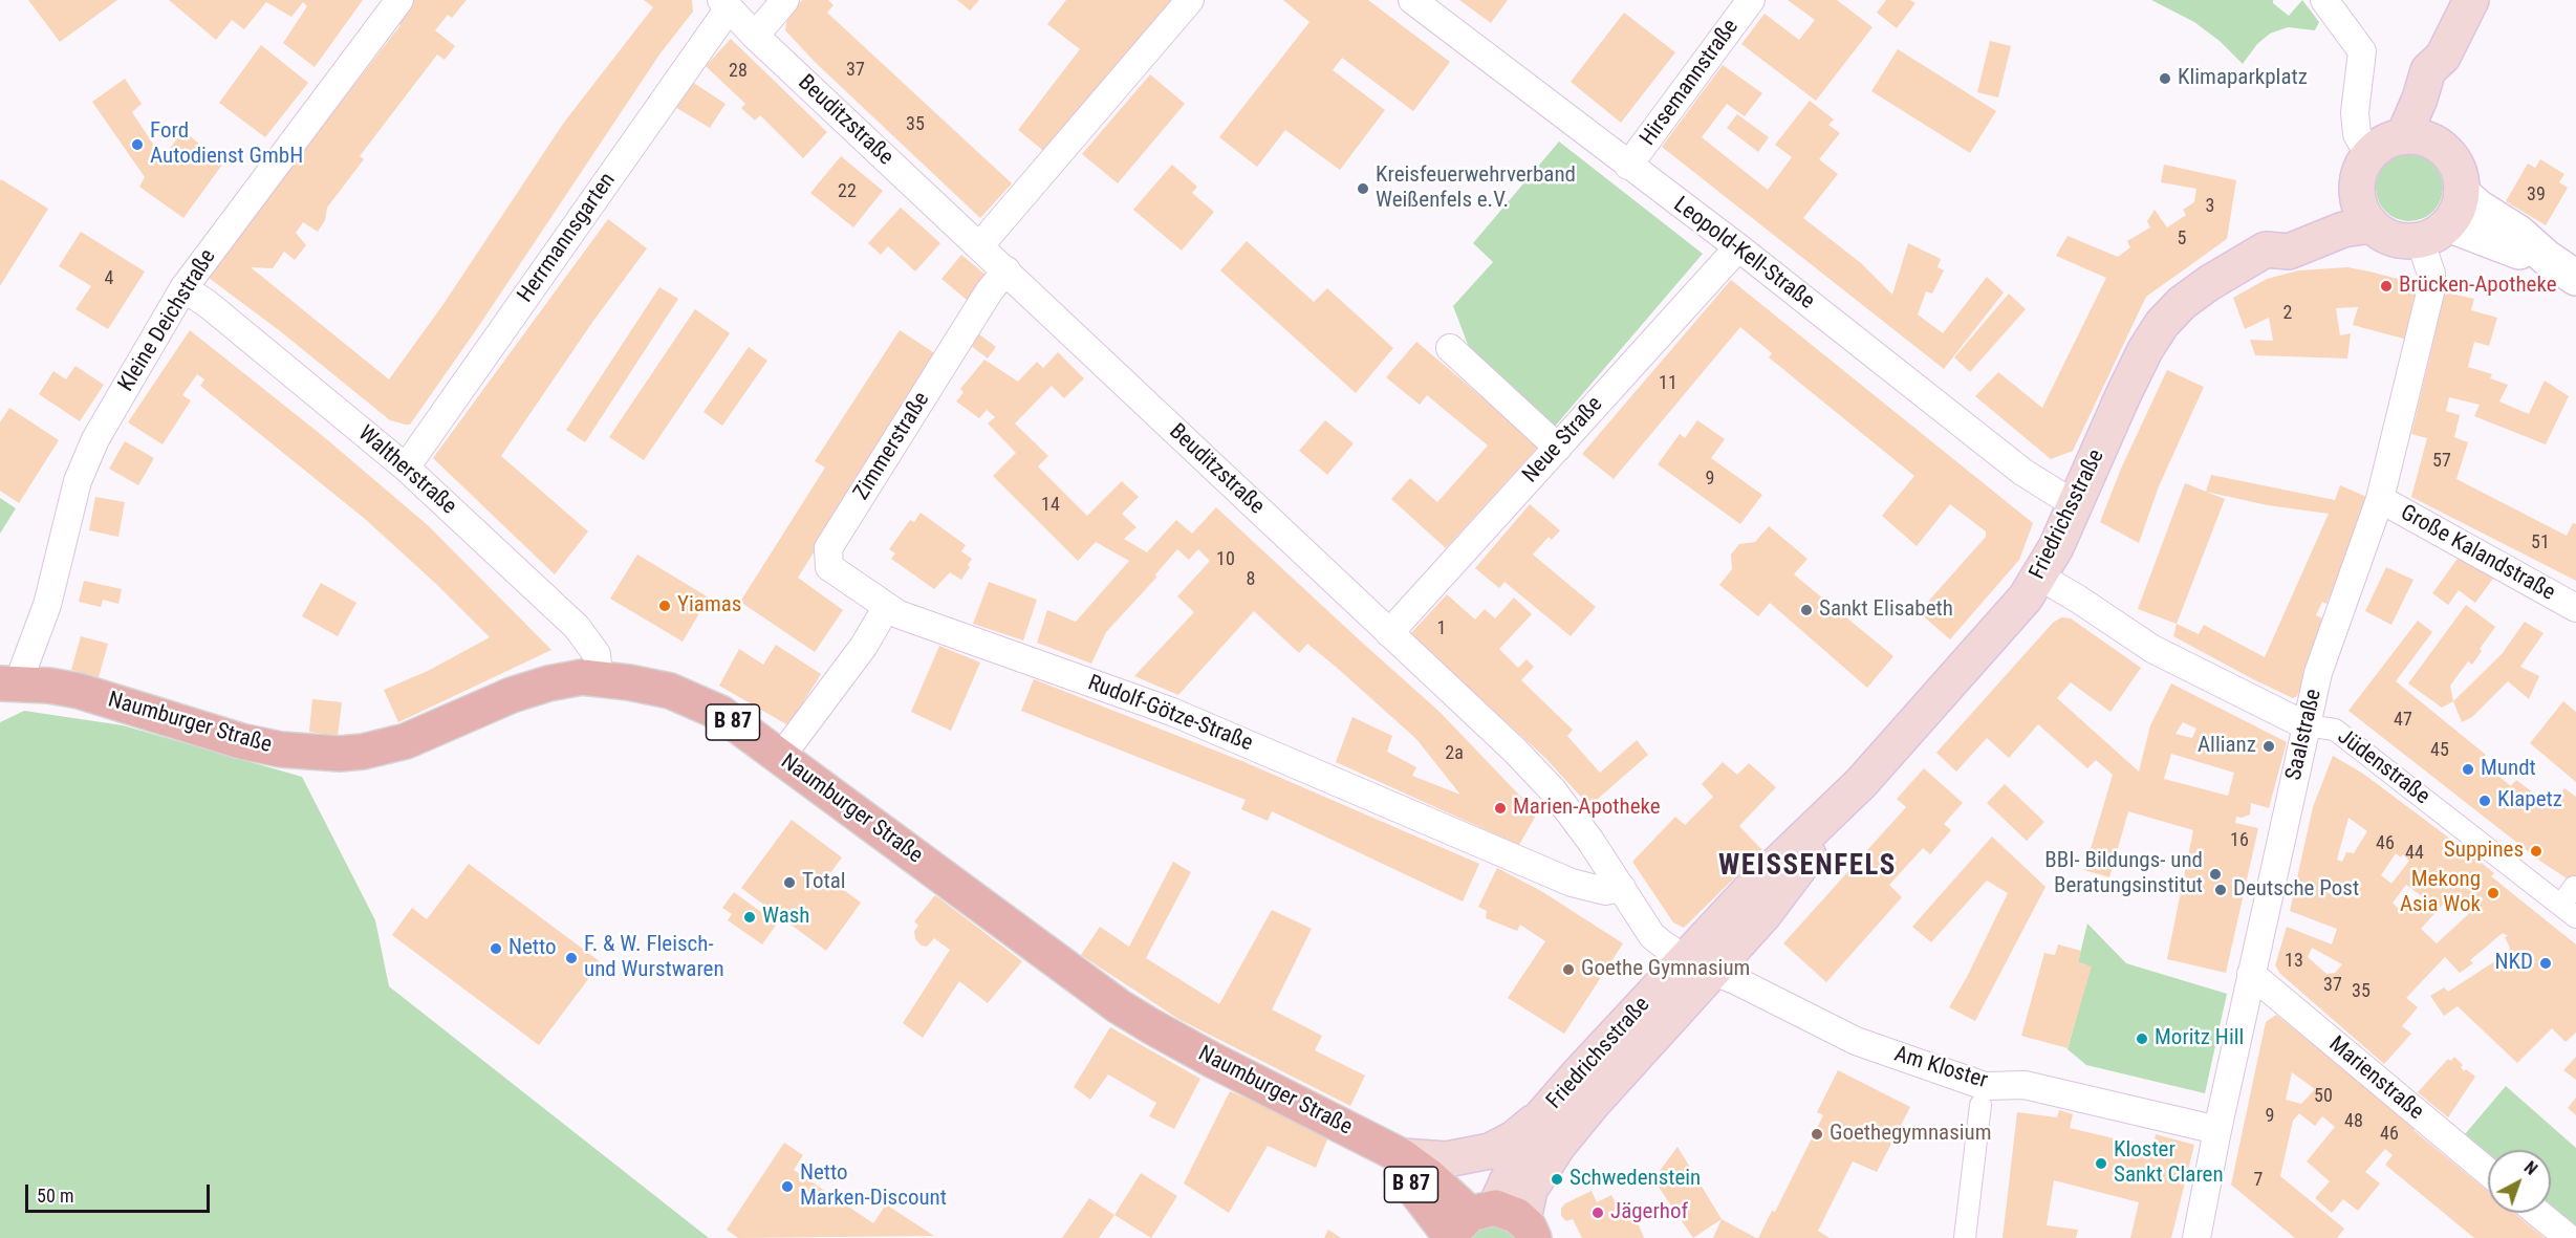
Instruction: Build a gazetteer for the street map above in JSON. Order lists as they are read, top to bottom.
{
  "streets": {
    "main road": ["Friedrichsstraße", "B 87", "Naumburger Straße"],
    "street": [
      "Hirsemannstraße",
      "Beuditzstraße",
      "Herrmannsgarten",
      "Leopold-Kell-Straße",
      "Kleine Deichstraße",
      "Neue Straße",
      "Zimmerstraße",
      "Waltherstraße",
      "Große Kalandstraße",
      "Rudolf-Götze-Straße",
      "Saalstraße",
      "Jüdenstraße",
      "Am Kloster",
      "Marienstraße"
    ]
  },
  "crossings": [
    ["Hirsemannstraße", "Leopold-Kell-Straße"],
    ["Beuditzstraße", "Herrmannsgarten"],
    ["Beuditzstraße", "Neue Straße"],
    ["Beuditzstraße", "Zimmerstraße"],
    ["Beuditzstraße", "Friedrichsstraße"],
    ["Beuditzstraße", "Rudolf-Götze-Straße"],
    ["Beuditzstraße", "Am Kloster"],
    ["Herrmannsgarten", "Waltherstraße"],
    ["Leopold-Kell-Straße", "Neue Straße"],
    ["Leopold-Kell-Straße", "Friedrichsstraße"],
    ["Kleine Deichstraße", "Waltherstraße"],
    ["Kleine Deichstraße", "Naumburger Straße"],
    ["Zimmerstraße", "Rudolf-Götze-Straße"],
    ["Waltherstraße", "Naumburger Straße"],
    ["Friedrichsstraße", "B 87"],
    ["Friedrichsstraße", "Saalstraße"],
    ["Friedrichsstraße", "Jüdenstraße"],
    ["Friedrichsstraße", "Am Kloster"],
    ["Große Kalandstraße", "Saalstraße"],
    ["B 87", "Naumburger Straße"],
    ["Saalstraße", "Jüdenstraße"],
    ["Saalstraße", "Am Kloster"],
    ["Saalstraße", "Marienstraße"]
  ],
  "districts": ["WEISSENFELS"],
  "places": [
    "Klimaparkplatz",
    "Ford Autodienst GmbH",
    "Kreisfeuerwehrverband Weißenfels e.V.",
    "Brücken-Apotheke",
    "Yiamas",
    "Sankt Elisabeth",
    "Allianz",
    "Mundt",
    "Klapetz",
    "Marien-Apotheke",
    "Suppines",
    "BBI- Bildungs- und Beratungsinstitut",
    "Total",
    "Deutsche Post",
    "Mekong Asia Wok",
    "Wash",
    "Netto",
    "F. & W. Fleisch- und Wurstwaren",
    "NKD",
    "Goethe Gymnasium",
    "Moritz Hill",
    "Goethegymnasium",
    "Kloster Sankt Claren",
    "Schwedenstein",
    "Netto Marken-Discount",
    "Jägerhof"
  ],
  "house_numbers": [
    "37",
    "28",
    "35",
    "22",
    "39",
    "3",
    "5",
    "4",
    "2",
    "11",
    "57",
    "9",
    "14",
    "51",
    "10",
    "8",
    "1",
    "47",
    "45",
    "2a",
    "16",
    "46",
    "44",
    "13",
    "37",
    "35",
    "50",
    "9",
    "48",
    "46",
    "7"
  ],
  "scale_bar": "50 m",
  "north": "top right"
}
